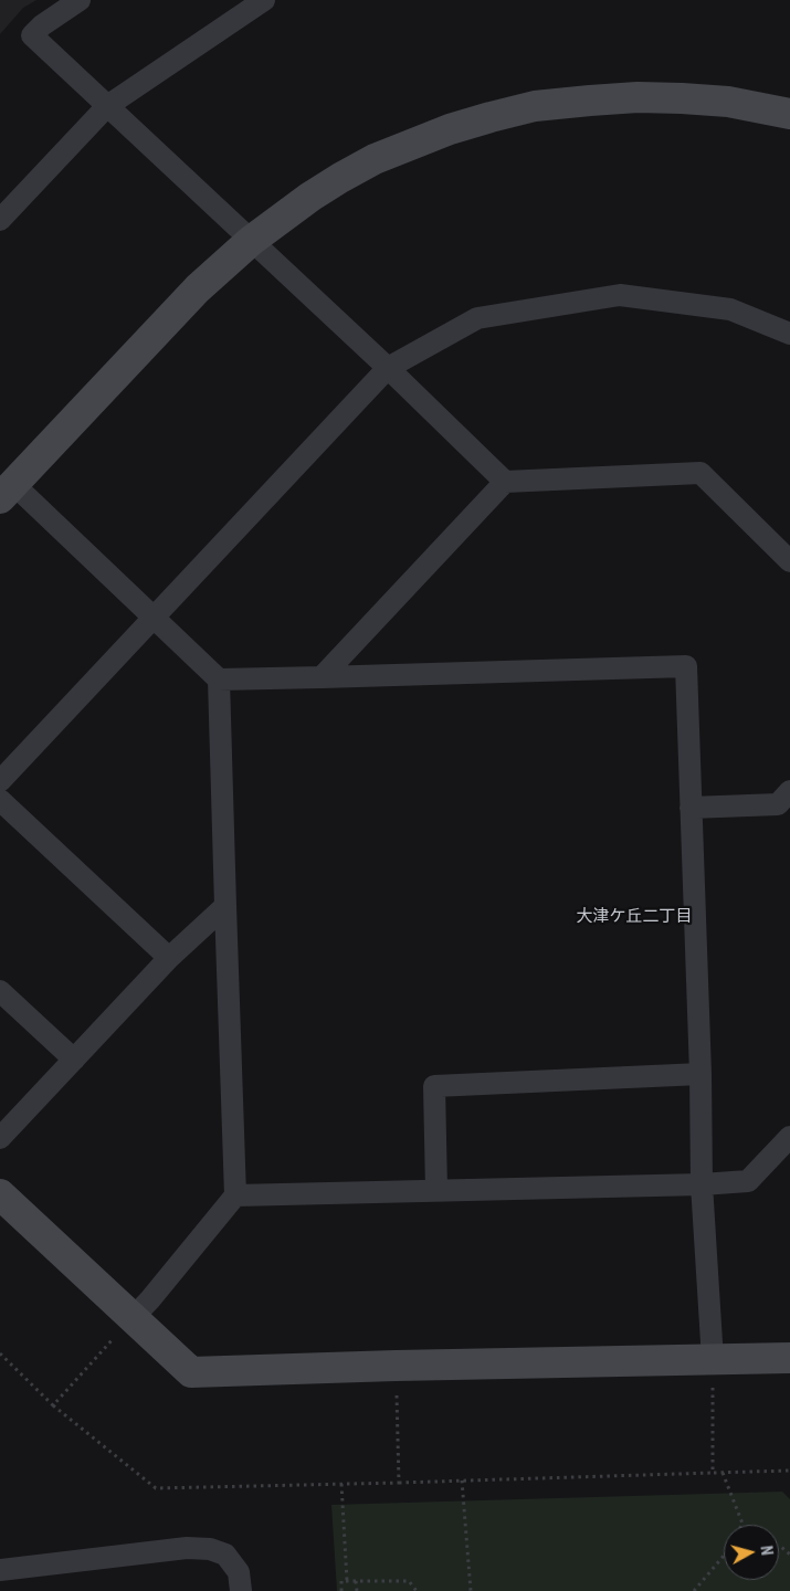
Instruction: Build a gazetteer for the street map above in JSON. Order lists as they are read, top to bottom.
{
  "districts": ["大津ケ丘二丁目"],
  "north": "right"
}
